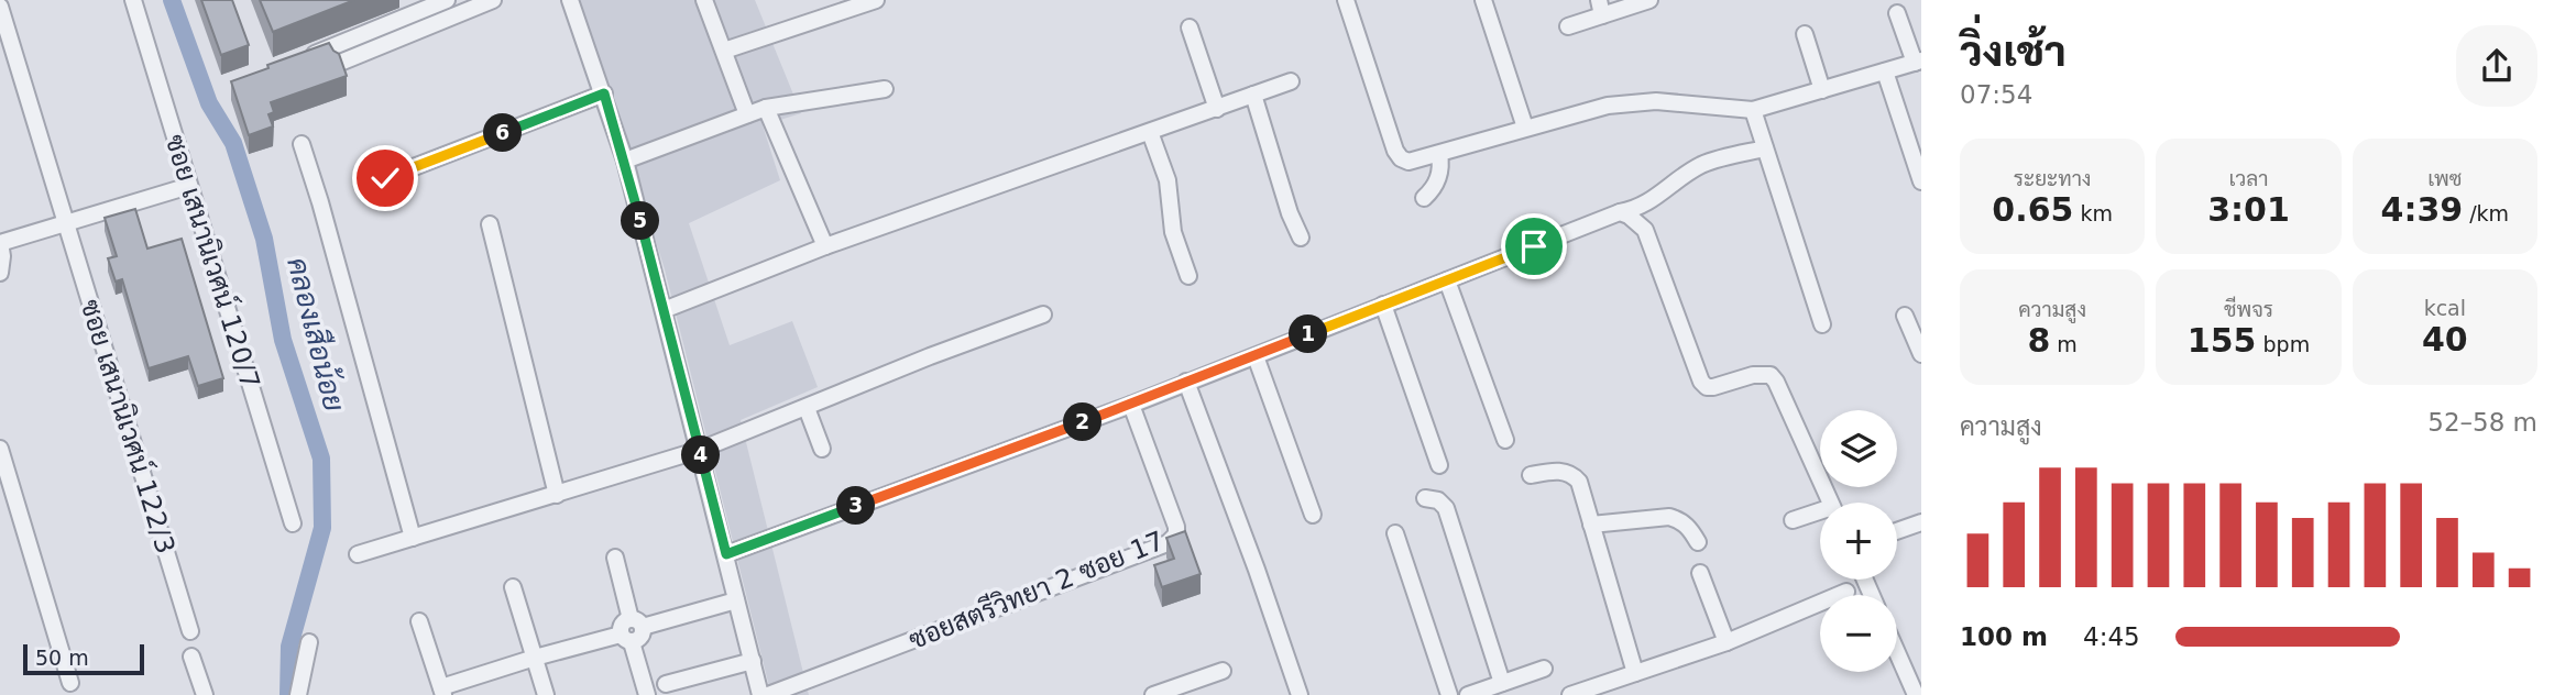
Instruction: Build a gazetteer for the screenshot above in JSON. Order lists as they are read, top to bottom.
{
  "streets": {
    "street": ["ซอย เสนานิเวศน์ 120/7", "ซอย เสนานิเวศน์ 122/3", "ซอยสตรีวิทยา 2 ซอย 17"]
  },
  "water": ["คลองเสือน้อย"],
  "scale_bar": "50 m",
  "page": {
    "heading": ["วิ่งเช้า", "07:54"],
    "pins": [
      "6",
      "5",
      "1",
      "2",
      "4",
      "3"
    ],
    "stats": [
      ["ระยะทาง", "0.65 km"],
      ["เวลา", "3:01"],
      ["เพซ", "4:39 /km"],
      ["ความสูง", "8 m"],
      ["ชีพจร", "155 bpm"],
      ["kcal", "40"]
    ],
    "chart": ["ความสูง", "52–58 m"],
    "map_buttons": ["+", "−"],
    "list": [
      {
        "name": "100 m",
        "note": "4:45"
      }
    ],
    "scale": "50 m"
  }
}
